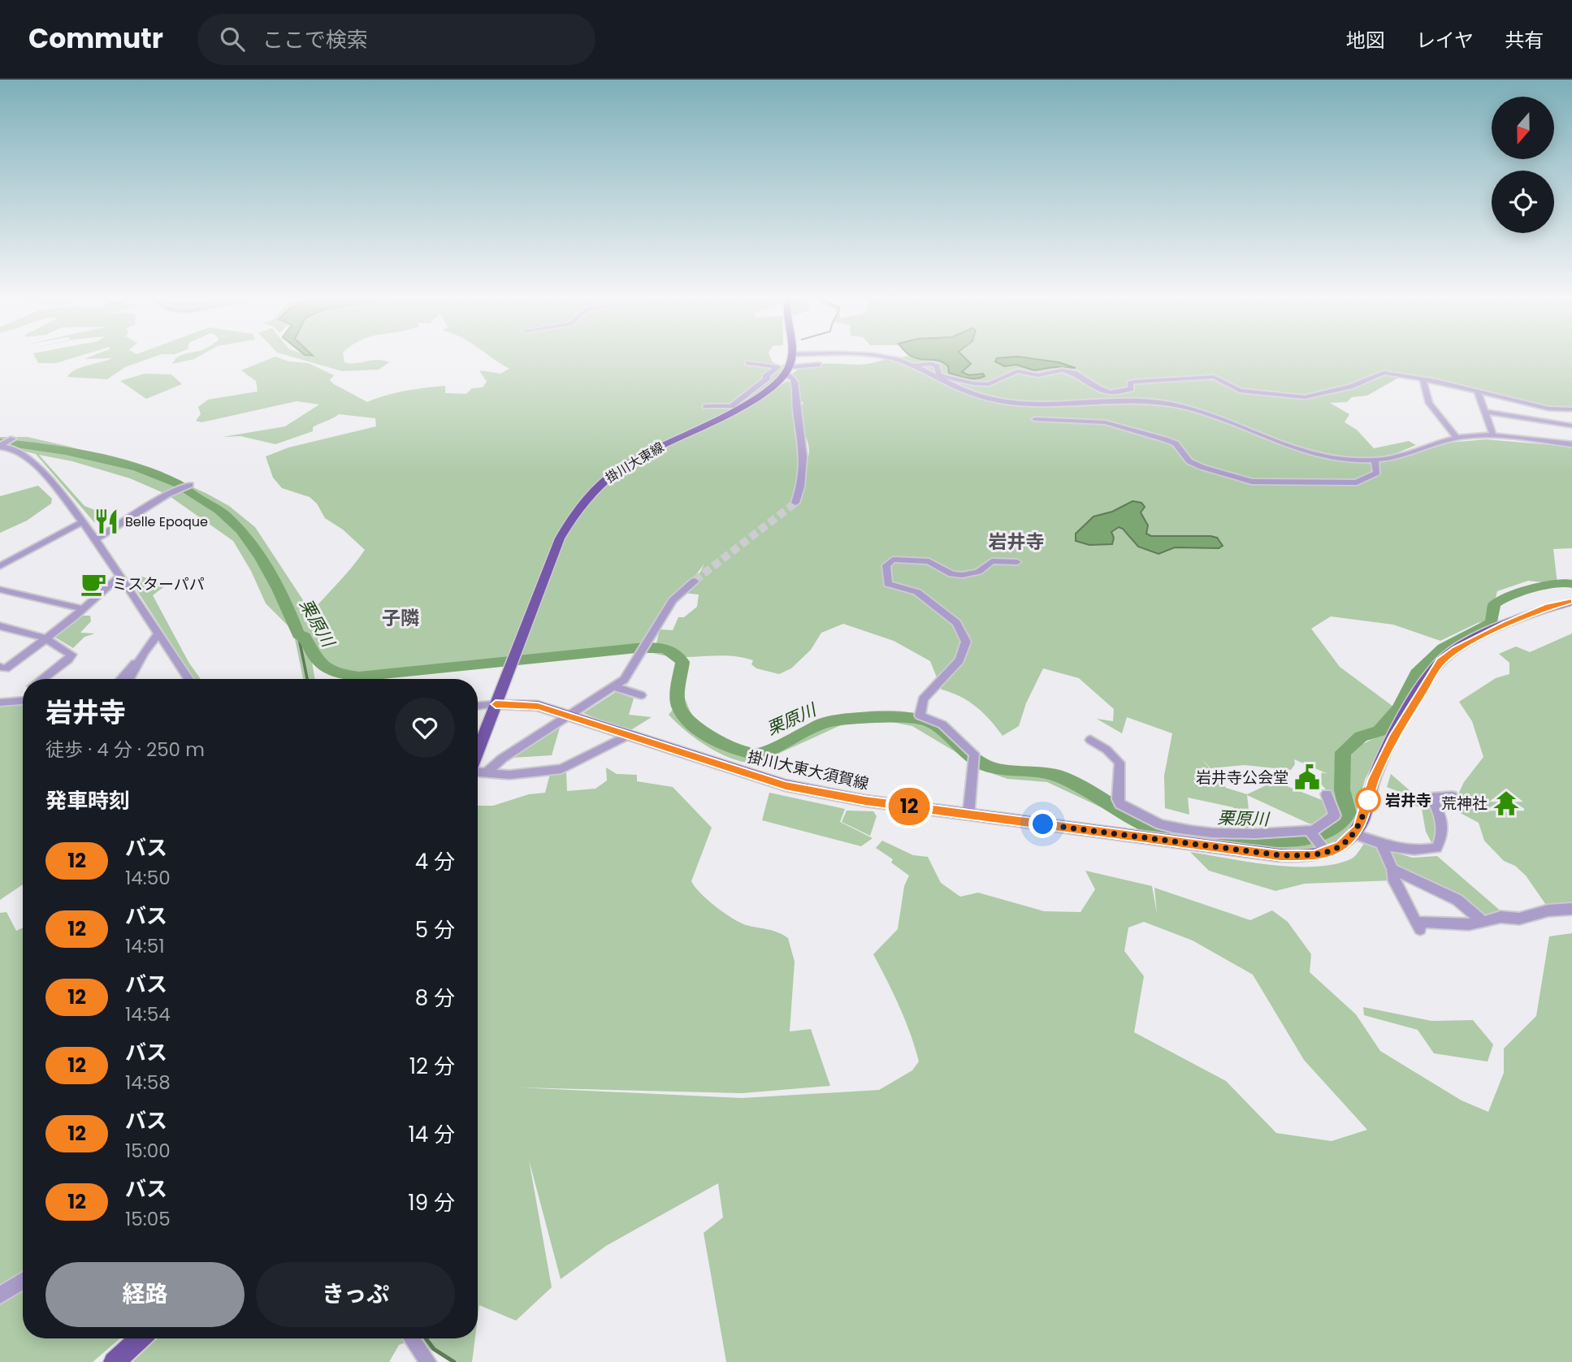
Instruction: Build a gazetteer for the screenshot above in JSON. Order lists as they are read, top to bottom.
{
  "streets": {
    "main road": ["掛川大東線", "掛川大東大須賀線"]
  },
  "crossings": [
    ["掛川大東線", "掛川大東大須賀線"]
  ],
  "districts": ["岩井寺", "子隣"],
  "water": ["栗原川"],
  "places": {
    "restaurant": ["Belle Epoque"],
    "cafe": ["ミスターパパ"],
    "public building": ["岩井寺公会堂"],
    "other": ["岩井寺"],
    "temple": ["荒神社"]
  },
  "lines": ["bus line 12"],
  "north": "bottom",
  "page": {
    "header": "Commutr",
    "search": "ここで検索",
    "nav": ["地図", "レイヤ", "共有"],
    "on_map": "12",
    "heading": [
      ["岩井寺", "徒歩 · 4 分 · 250 m"],
      "発車時刻"
    ],
    "list": [
      {
        "mark": "12",
        "name": "バス",
        "note": "14:50",
        "value": "4 分"
      },
      {
        "mark": "12",
        "name": "バス",
        "note": "14:51",
        "value": "5 分"
      },
      {
        "mark": "12",
        "name": "バス",
        "note": "14:54",
        "value": "8 分"
      },
      {
        "mark": "12",
        "name": "バス",
        "note": "14:58",
        "value": "12 分"
      },
      {
        "mark": "12",
        "name": "バス",
        "note": "15:00",
        "value": "14 分"
      },
      {
        "mark": "12",
        "name": "バス",
        "note": "15:05",
        "value": "19 分"
      }
    ],
    "buttons": ["経路", "きっぷ"]
  }
}
